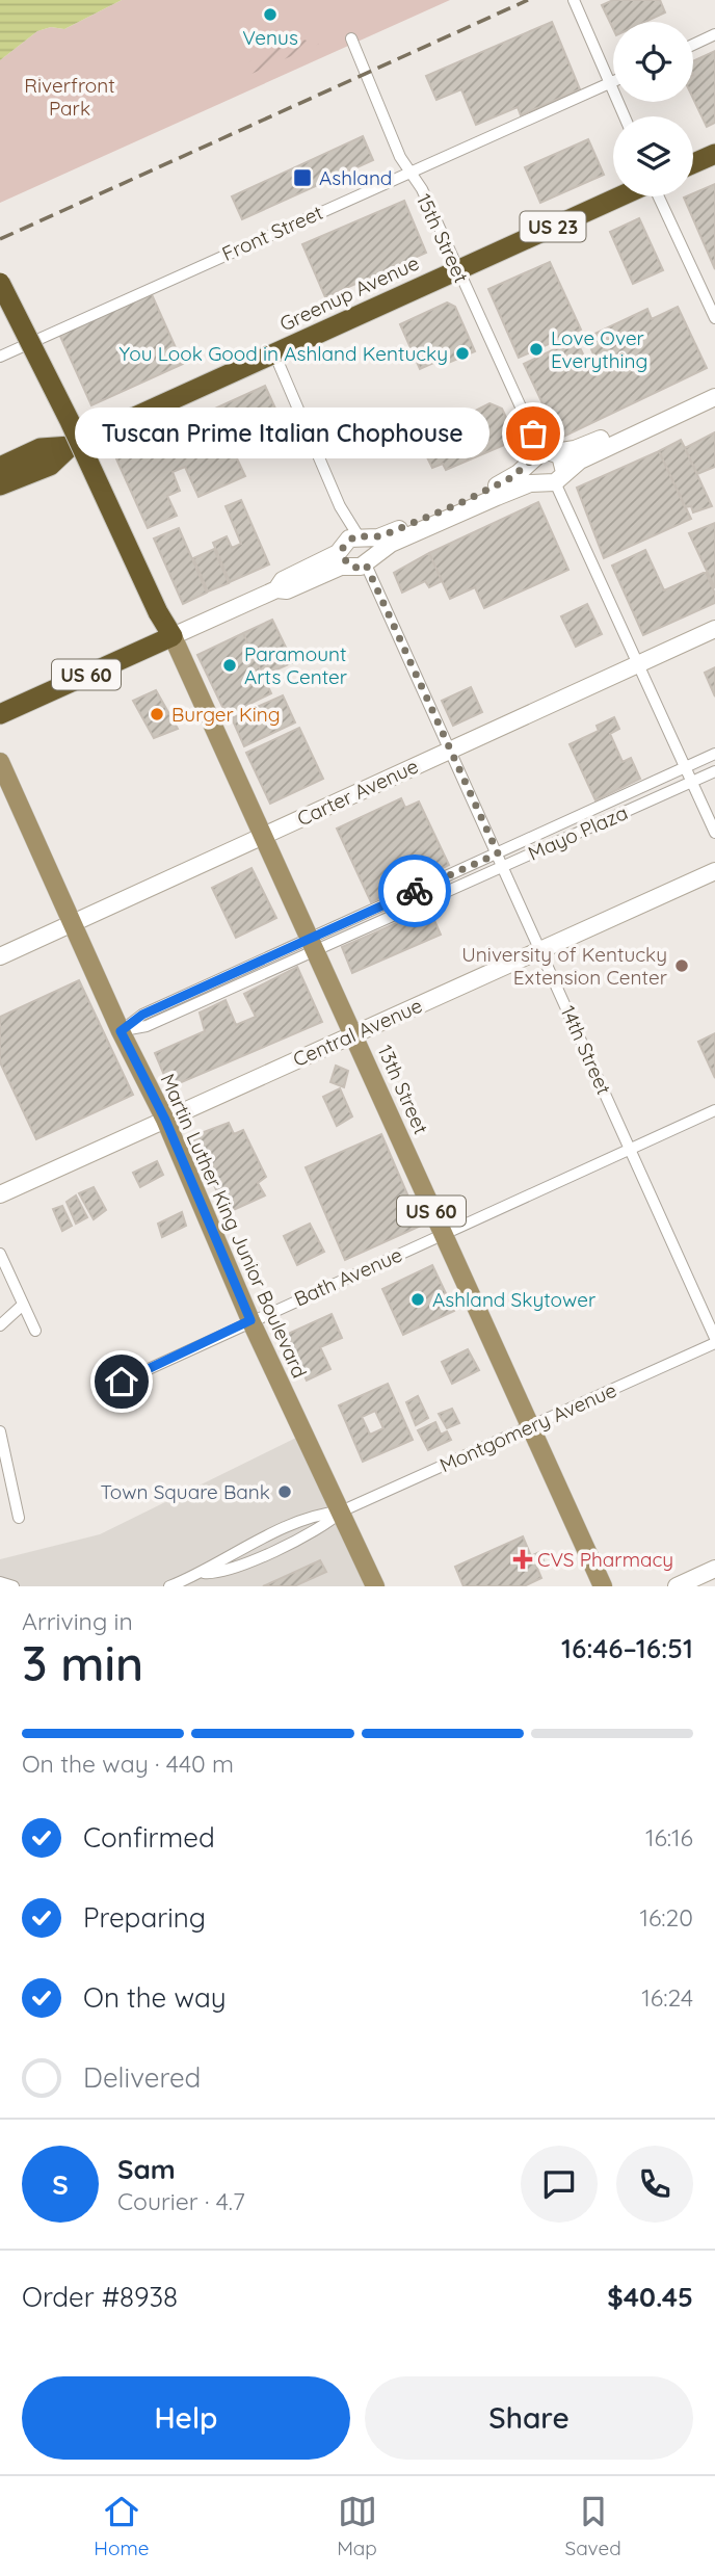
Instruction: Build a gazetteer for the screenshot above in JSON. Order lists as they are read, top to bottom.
{
  "streets": {
    "highway": [
      "US 23",
      "Greenup Avenue",
      "US 60",
      "13th Street"
    ],
    "main road": ["Carter Avenue", "Central Avenue", "Martin Luther King Junior Boulevard"],
    "street": [
      "Front Street",
      "15th Street",
      "Mayo Plaza",
      "14th Street",
      "Bath Avenue",
      "Montgomery Avenue"
    ]
  },
  "crossings": [
    ["Front Street", "15th Street"],
    ["15th Street", "Greenup Avenue"],
    ["US 60", "13th Street"],
    ["Carter Avenue", "14th Street"],
    ["Carter Avenue", "13th Street"],
    ["Carter Avenue", "Martin Luther King Junior Boulevard"],
    ["Mayo Plaza", "14th Street"],
    ["Mayo Plaza", "13th Street"],
    ["Mayo Plaza", "Martin Luther King Junior Boulevard"],
    ["Central Avenue", "14th Street"],
    ["Central Avenue", "13th Street"],
    ["Central Avenue", "Martin Luther King Junior Boulevard"],
    ["14th Street", "Bath Avenue"],
    ["14th Street", "Montgomery Avenue"],
    ["13th Street", "Bath Avenue"],
    ["13th Street", "Montgomery Avenue"],
    ["Martin Luther King Junior Boulevard", "Bath Avenue"],
    ["Martin Luther King Junior Boulevard", "Montgomery Avenue"]
  ],
  "parks": ["Riverfront Park"],
  "places": {
    "other": [
      "Venus",
      "Love Over Everything",
      "You Look Good in Ashland Kentucky",
      "Tuscan Prime Italian Chophouse",
      "Paramount Arts Center",
      "Burger King",
      "University of Kentucky Extension Center",
      "Ashland Skytower",
      "Town Square Bank"
    ],
    "transit": ["Ashland"],
    "health": ["CVS Pharmacy"]
  },
  "page": {
    "bubble": "Tuscan Prime Italian Chophouse",
    "heading": ["3 min", "Arriving in", "16:46–16:51"],
    "panel": [
      "Sam",
      "Courier · 4.7",
      "Order #8938",
      "$40.45"
    ],
    "bar": "On the way · 440 m",
    "list": [
      ["Confirmed", "16:16"],
      ["Preparing", "16:20"],
      ["On the way", "16:24"],
      "Delivered"
    ],
    "round": "S",
    "buttons": ["Help", "Share"],
    "tabs": ["Home", "Map", "Saved"]
  }
}
